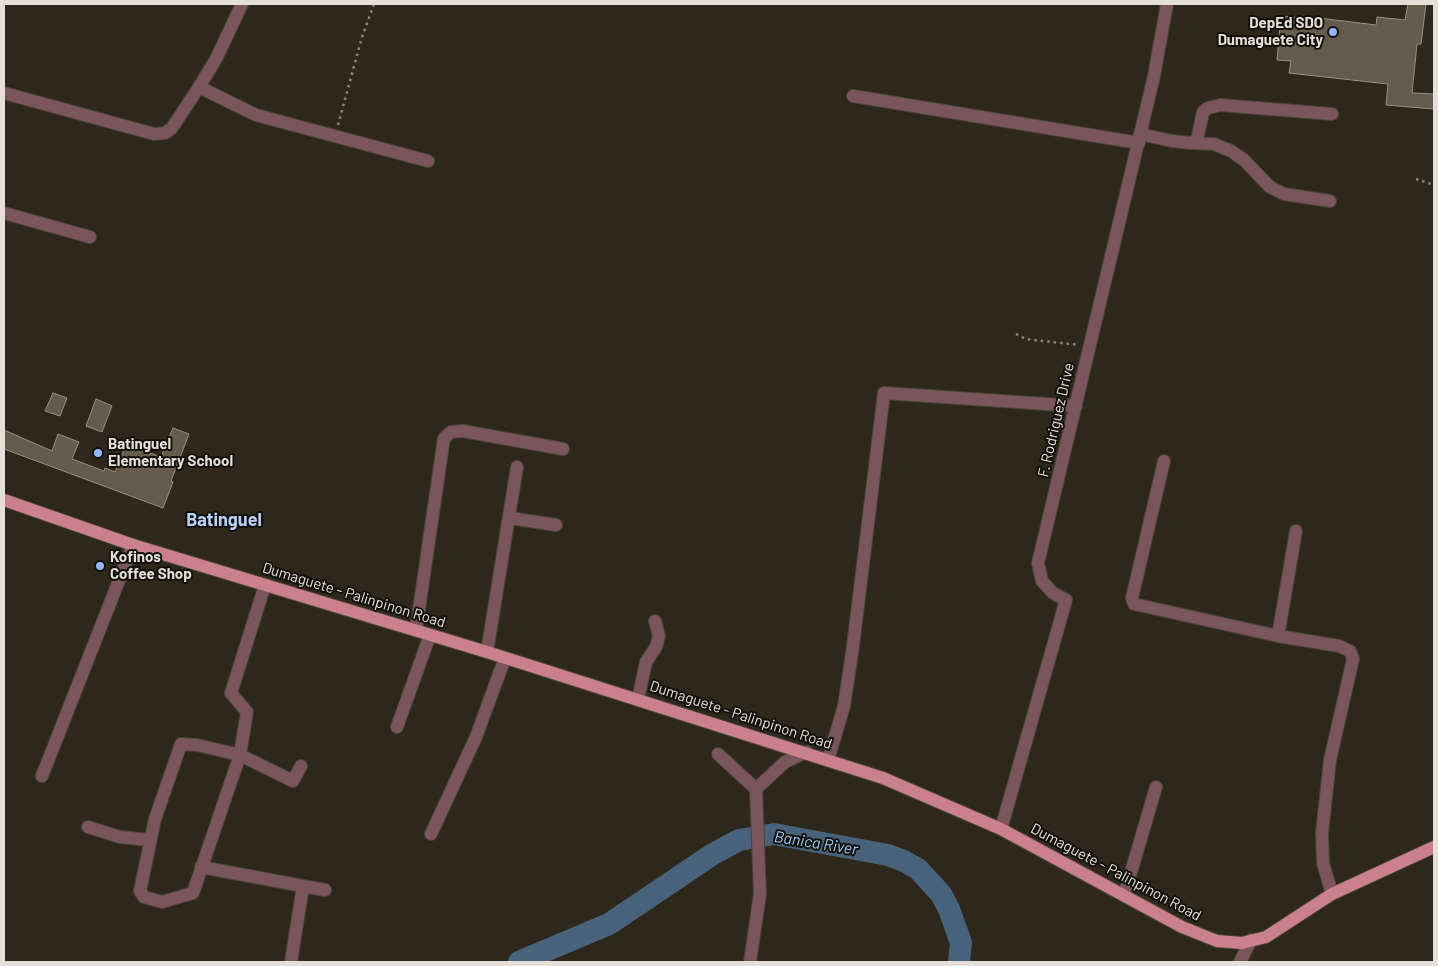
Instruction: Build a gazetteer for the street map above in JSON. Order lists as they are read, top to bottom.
{
  "streets": {
    "main road": ["Dumaguete - Palinpinon Road"],
    "street": ["F. Rodriguez Drive"]
  },
  "crossings": [
    ["F. Rodriguez Drive", "Dumaguete - Palinpinon Road"]
  ],
  "districts": ["Batinguel"],
  "water": ["Banica River"],
  "places": ["DepEd SDO Dumaguete City", "Batinguel Elementary School", "Kofinos Coffee Shop"]
}
